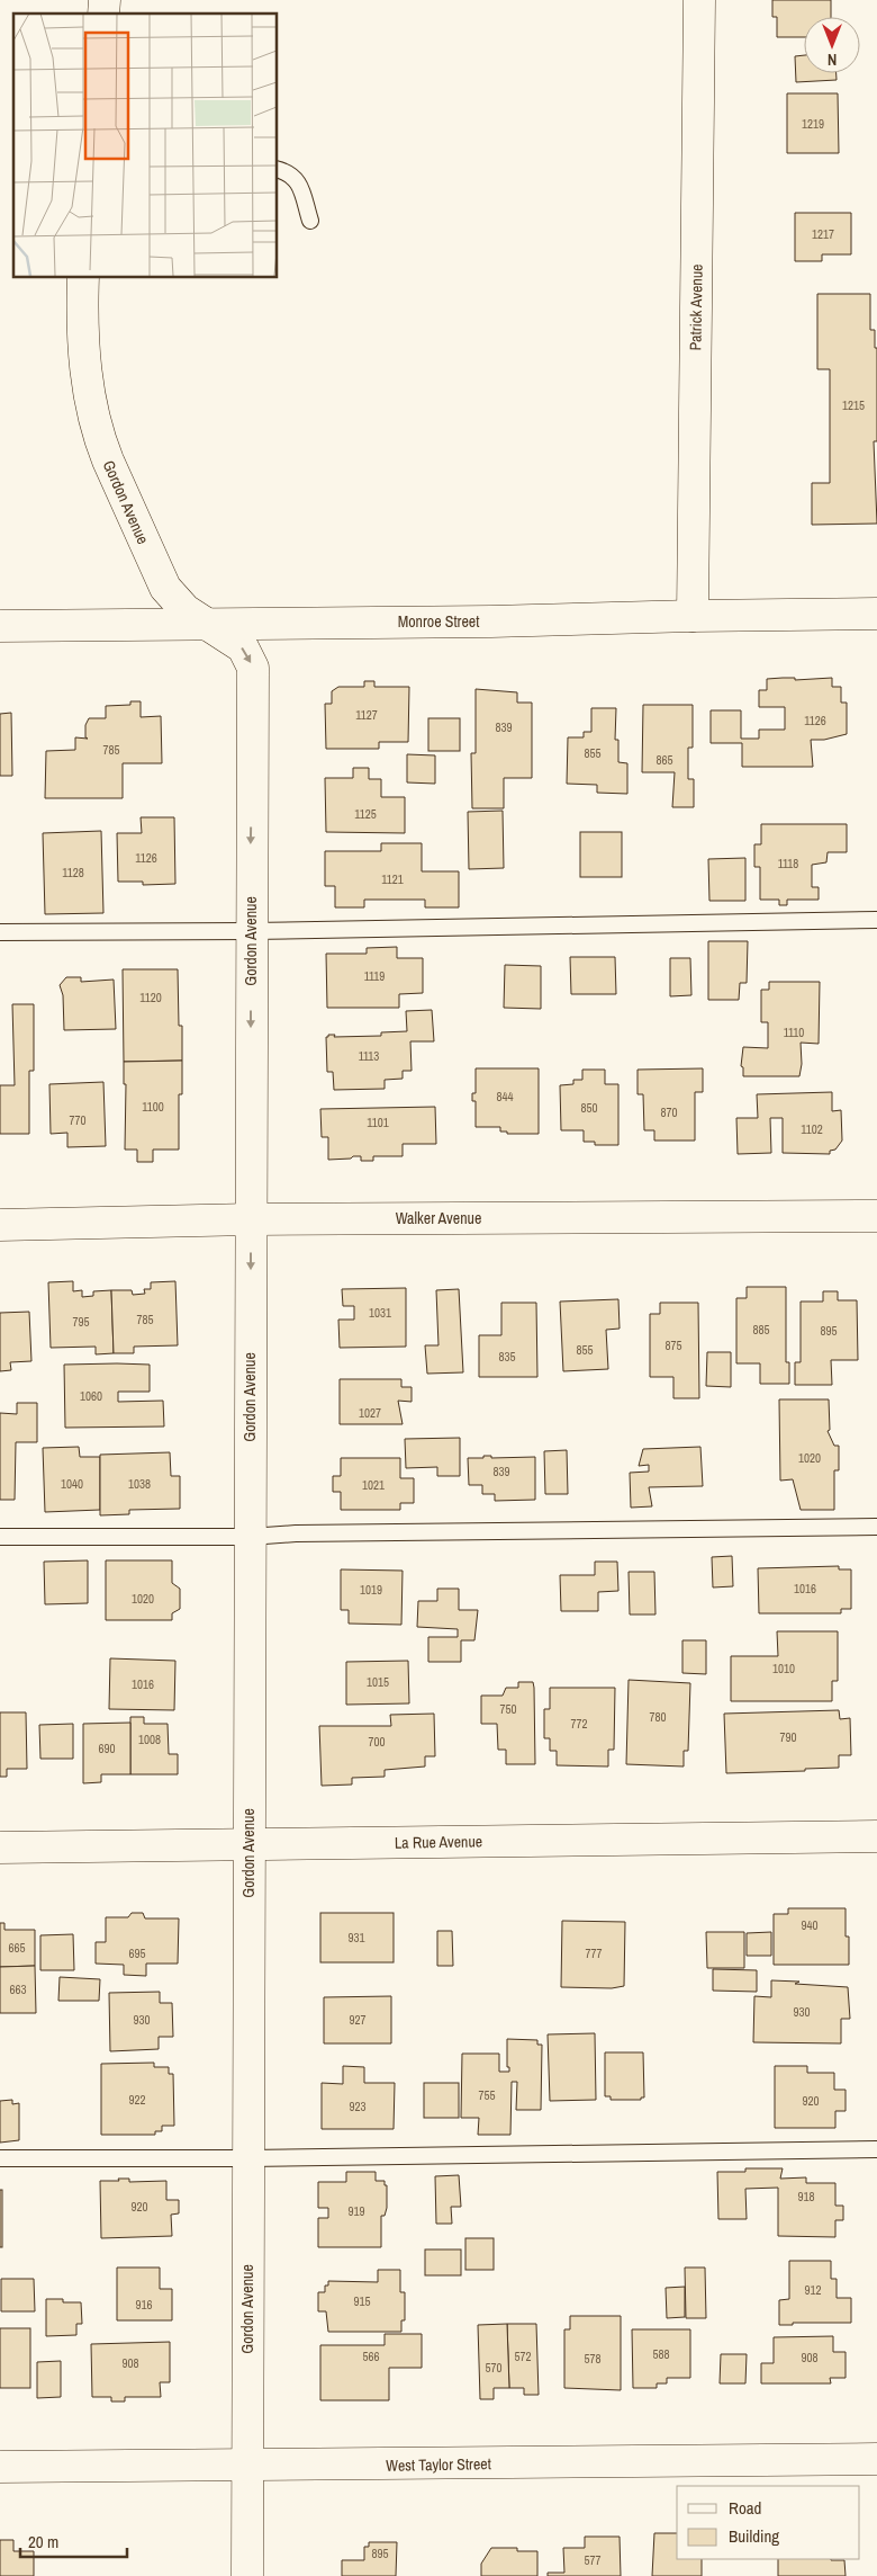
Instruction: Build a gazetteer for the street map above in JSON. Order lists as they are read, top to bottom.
{
  "streets": {
    "street": [
      "Patrick Avenue",
      "Gordon Avenue",
      "Monroe Street",
      "Walker Avenue",
      "La Rue Avenue",
      "West Taylor Street"
    ]
  },
  "crossings": [
    ["Patrick Avenue", "Monroe Street"],
    ["Gordon Avenue", "Monroe Street"],
    ["Gordon Avenue", "Walker Avenue"],
    ["Gordon Avenue", "La Rue Avenue"],
    ["Gordon Avenue", "West Taylor Street"]
  ],
  "one_way": ["Gordon Avenue"],
  "house_numbers": [
    "1219",
    "1217",
    "1215",
    "1127",
    "1126",
    "839",
    "785",
    "855",
    "865",
    "1125",
    "1126",
    "1118",
    "1128",
    "1121",
    "1119",
    "1120",
    "1110",
    "1113",
    "844",
    "1100",
    "850",
    "870",
    "770",
    "1101",
    "1102",
    "1031",
    "785",
    "795",
    "885",
    "895",
    "875",
    "855",
    "835",
    "1060",
    "1027",
    "1020",
    "839",
    "1040",
    "1038",
    "1021",
    "1016",
    "1019",
    "1020",
    "1010",
    "1015",
    "1016",
    "750",
    "780",
    "772",
    "790",
    "1008",
    "700",
    "690",
    "940",
    "931",
    "665",
    "695",
    "777",
    "663",
    "930",
    "930",
    "927",
    "755",
    "922",
    "920",
    "923",
    "918",
    "920",
    "919",
    "912",
    "915",
    "916",
    "588",
    "566",
    "572",
    "908",
    "578",
    "908",
    "570",
    "895",
    "577"
  ],
  "legend": ["Road", "Building"],
  "scale_bar": "20 m",
  "north": "bottom"
}
